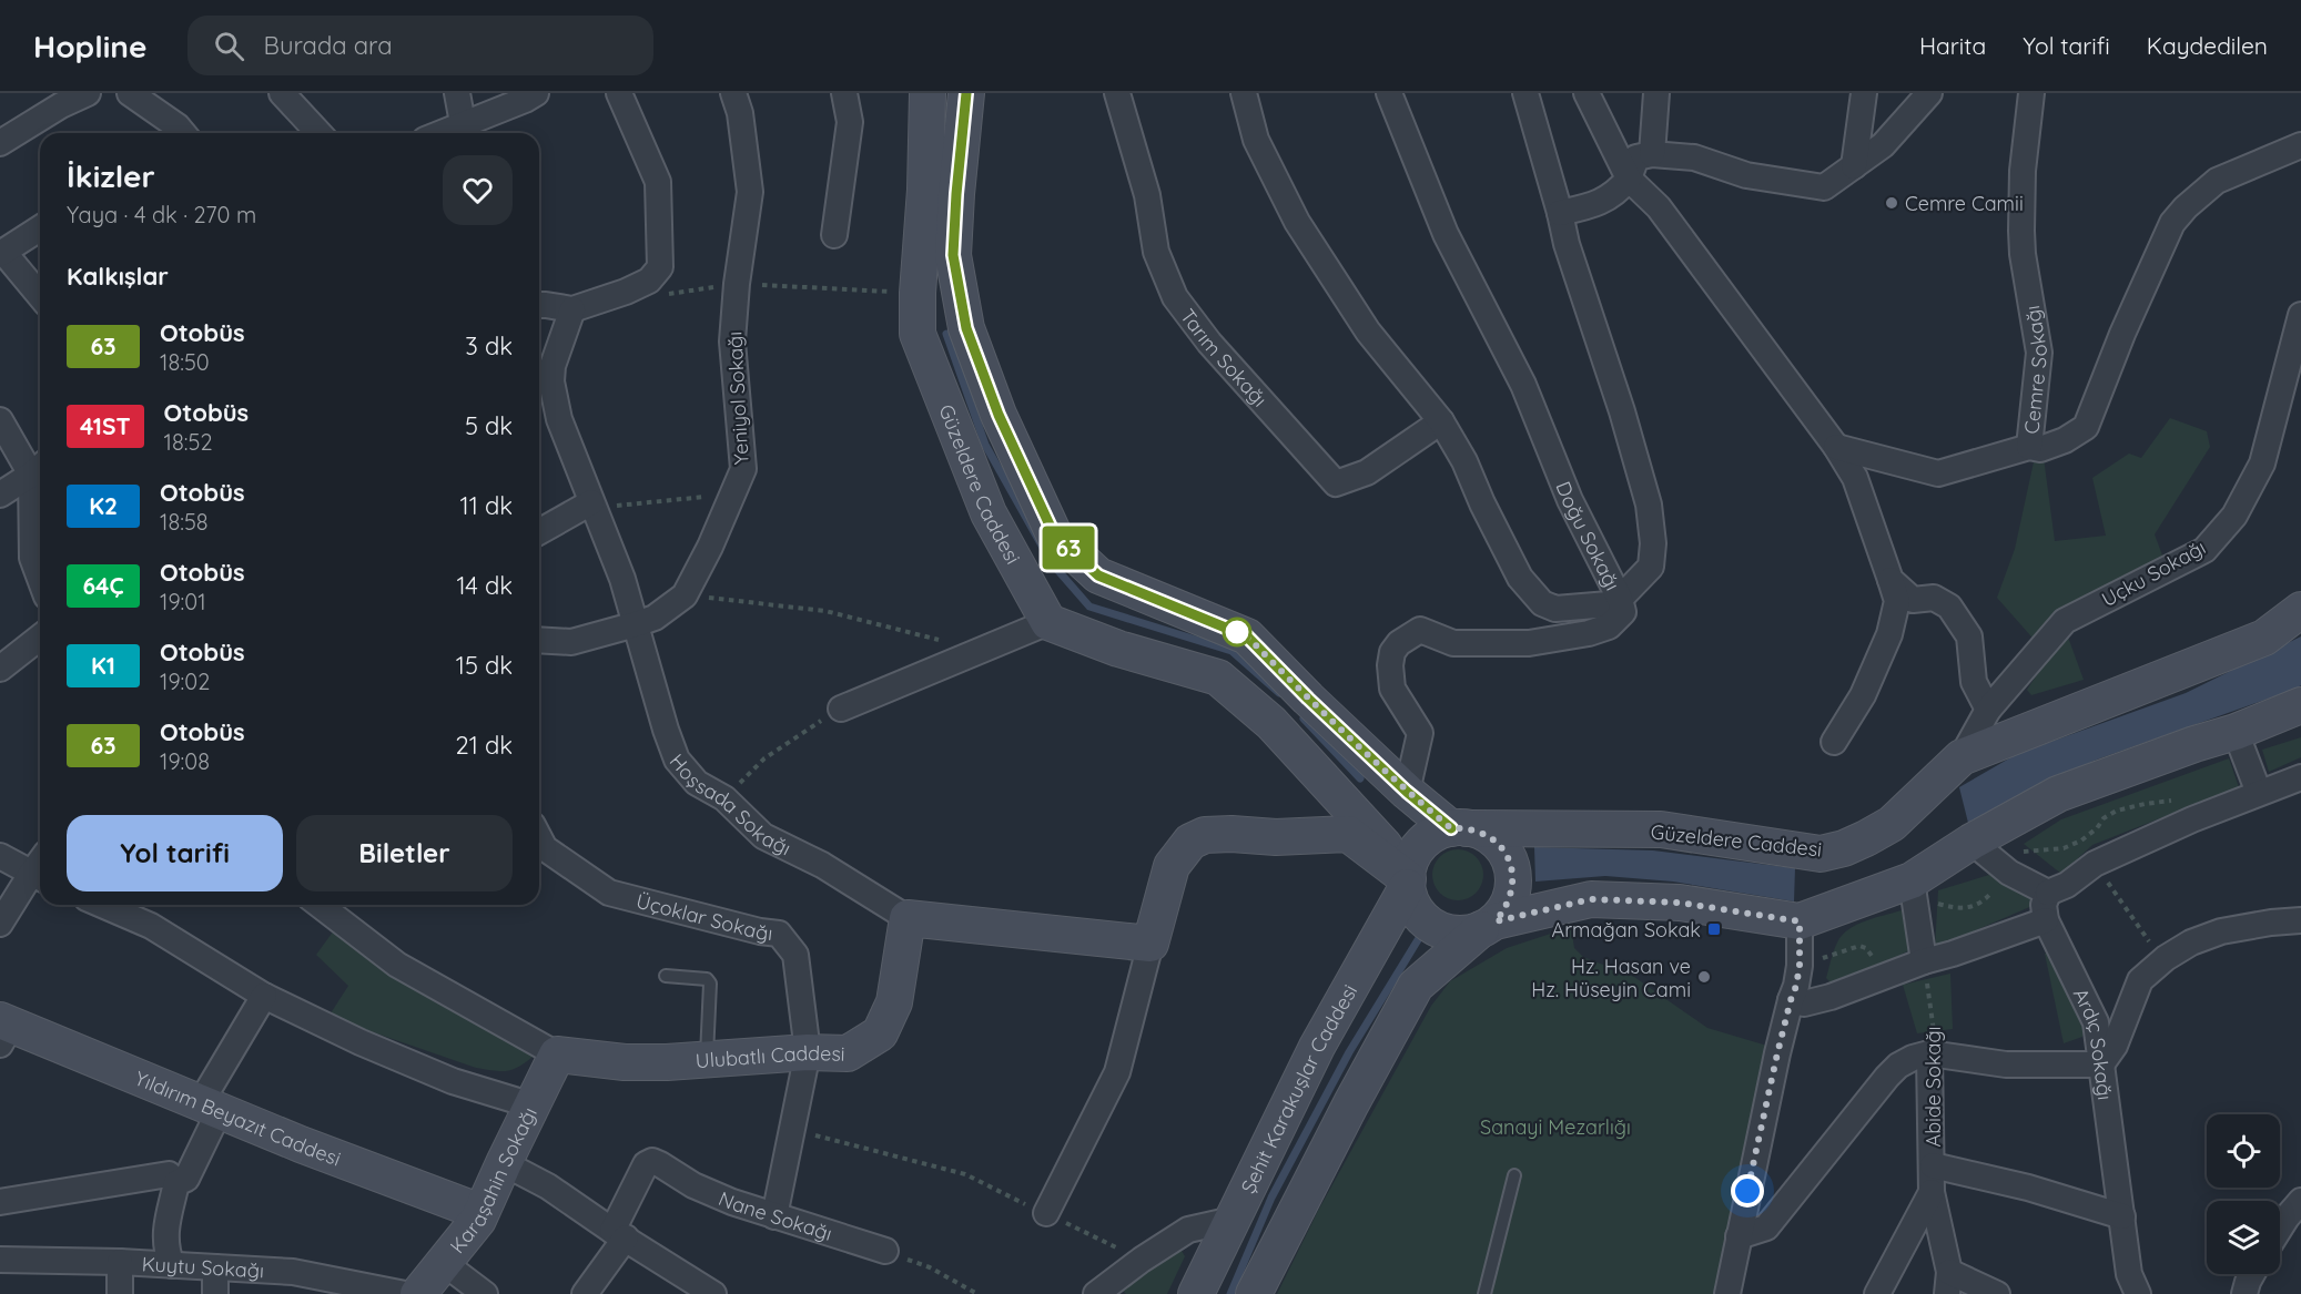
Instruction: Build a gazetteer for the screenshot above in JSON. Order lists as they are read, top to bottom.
{
  "streets": {
    "main road": [
      "Güzeldere Caddesi",
      "Ulubatlı Caddesi",
      "Şehit Karakuşlar Caddesi",
      "Yıldırım Beyazıt Caddesi",
      "Karaşahin Sokağı"
    ],
    "street": [
      "Tarım Sokağı",
      "Cemre Sokağı",
      "Yeniyol Sokağı",
      "Doğu Sokağı",
      "Uçku Sokağı",
      "Hoşsada Sokağı",
      "Üçoklar Sokağı",
      "Ardıç Sokağı",
      "Abide Sokağı",
      "Nane Sokağı",
      "Kuytu Sokağı"
    ]
  },
  "crossings": [
    ["Yeniyol Sokağı", "Hoşsada Sokağı"],
    ["Güzeldere Caddesi", "Uçku Sokağı"],
    ["Güzeldere Caddesi", "Şehit Karakuşlar Caddesi"],
    ["Hoşsada Sokağı", "Ulubatlı Caddesi"],
    ["Üçoklar Sokağı", "Ulubatlı Caddesi"],
    ["Üçoklar Sokağı", "Nane Sokağı"],
    ["Ulubatlı Caddesi", "Karaşahin Sokağı"],
    ["Yıldırım Beyazıt Caddesi", "Karaşahin Sokağı"]
  ],
  "parks": ["Sanayi Mezarlığı"],
  "places": {
    "other": ["Cemre Camii", "Hz. Hasan ve Hz. Hüseyin Cami"],
    "transit": ["Armağan Sokak"]
  },
  "lines": ["bus line 63"],
  "page": {
    "header": "Hopline",
    "search": "Burada ara",
    "nav": ["Harita", "Yol tarifi", "Kaydedilen"],
    "on_map": "63",
    "heading": [
      ["İkizler", "Yaya · 4 dk · 270 m"],
      "Kalkışlar"
    ],
    "list": [
      {
        "mark": "63",
        "name": "Otobüs",
        "note": "18:50",
        "value": "3 dk"
      },
      {
        "mark": "41ST",
        "name": "Otobüs",
        "note": "18:52",
        "value": "5 dk"
      },
      {
        "mark": "K2",
        "name": "Otobüs",
        "note": "18:58",
        "value": "11 dk"
      },
      {
        "mark": "64Ç",
        "name": "Otobüs",
        "note": "19:01",
        "value": "14 dk"
      },
      {
        "mark": "K1",
        "name": "Otobüs",
        "note": "19:02",
        "value": "15 dk"
      },
      {
        "mark": "63",
        "name": "Otobüs",
        "note": "19:08",
        "value": "21 dk"
      }
    ],
    "buttons": ["Yol tarifi", "Biletler"]
  }
}
